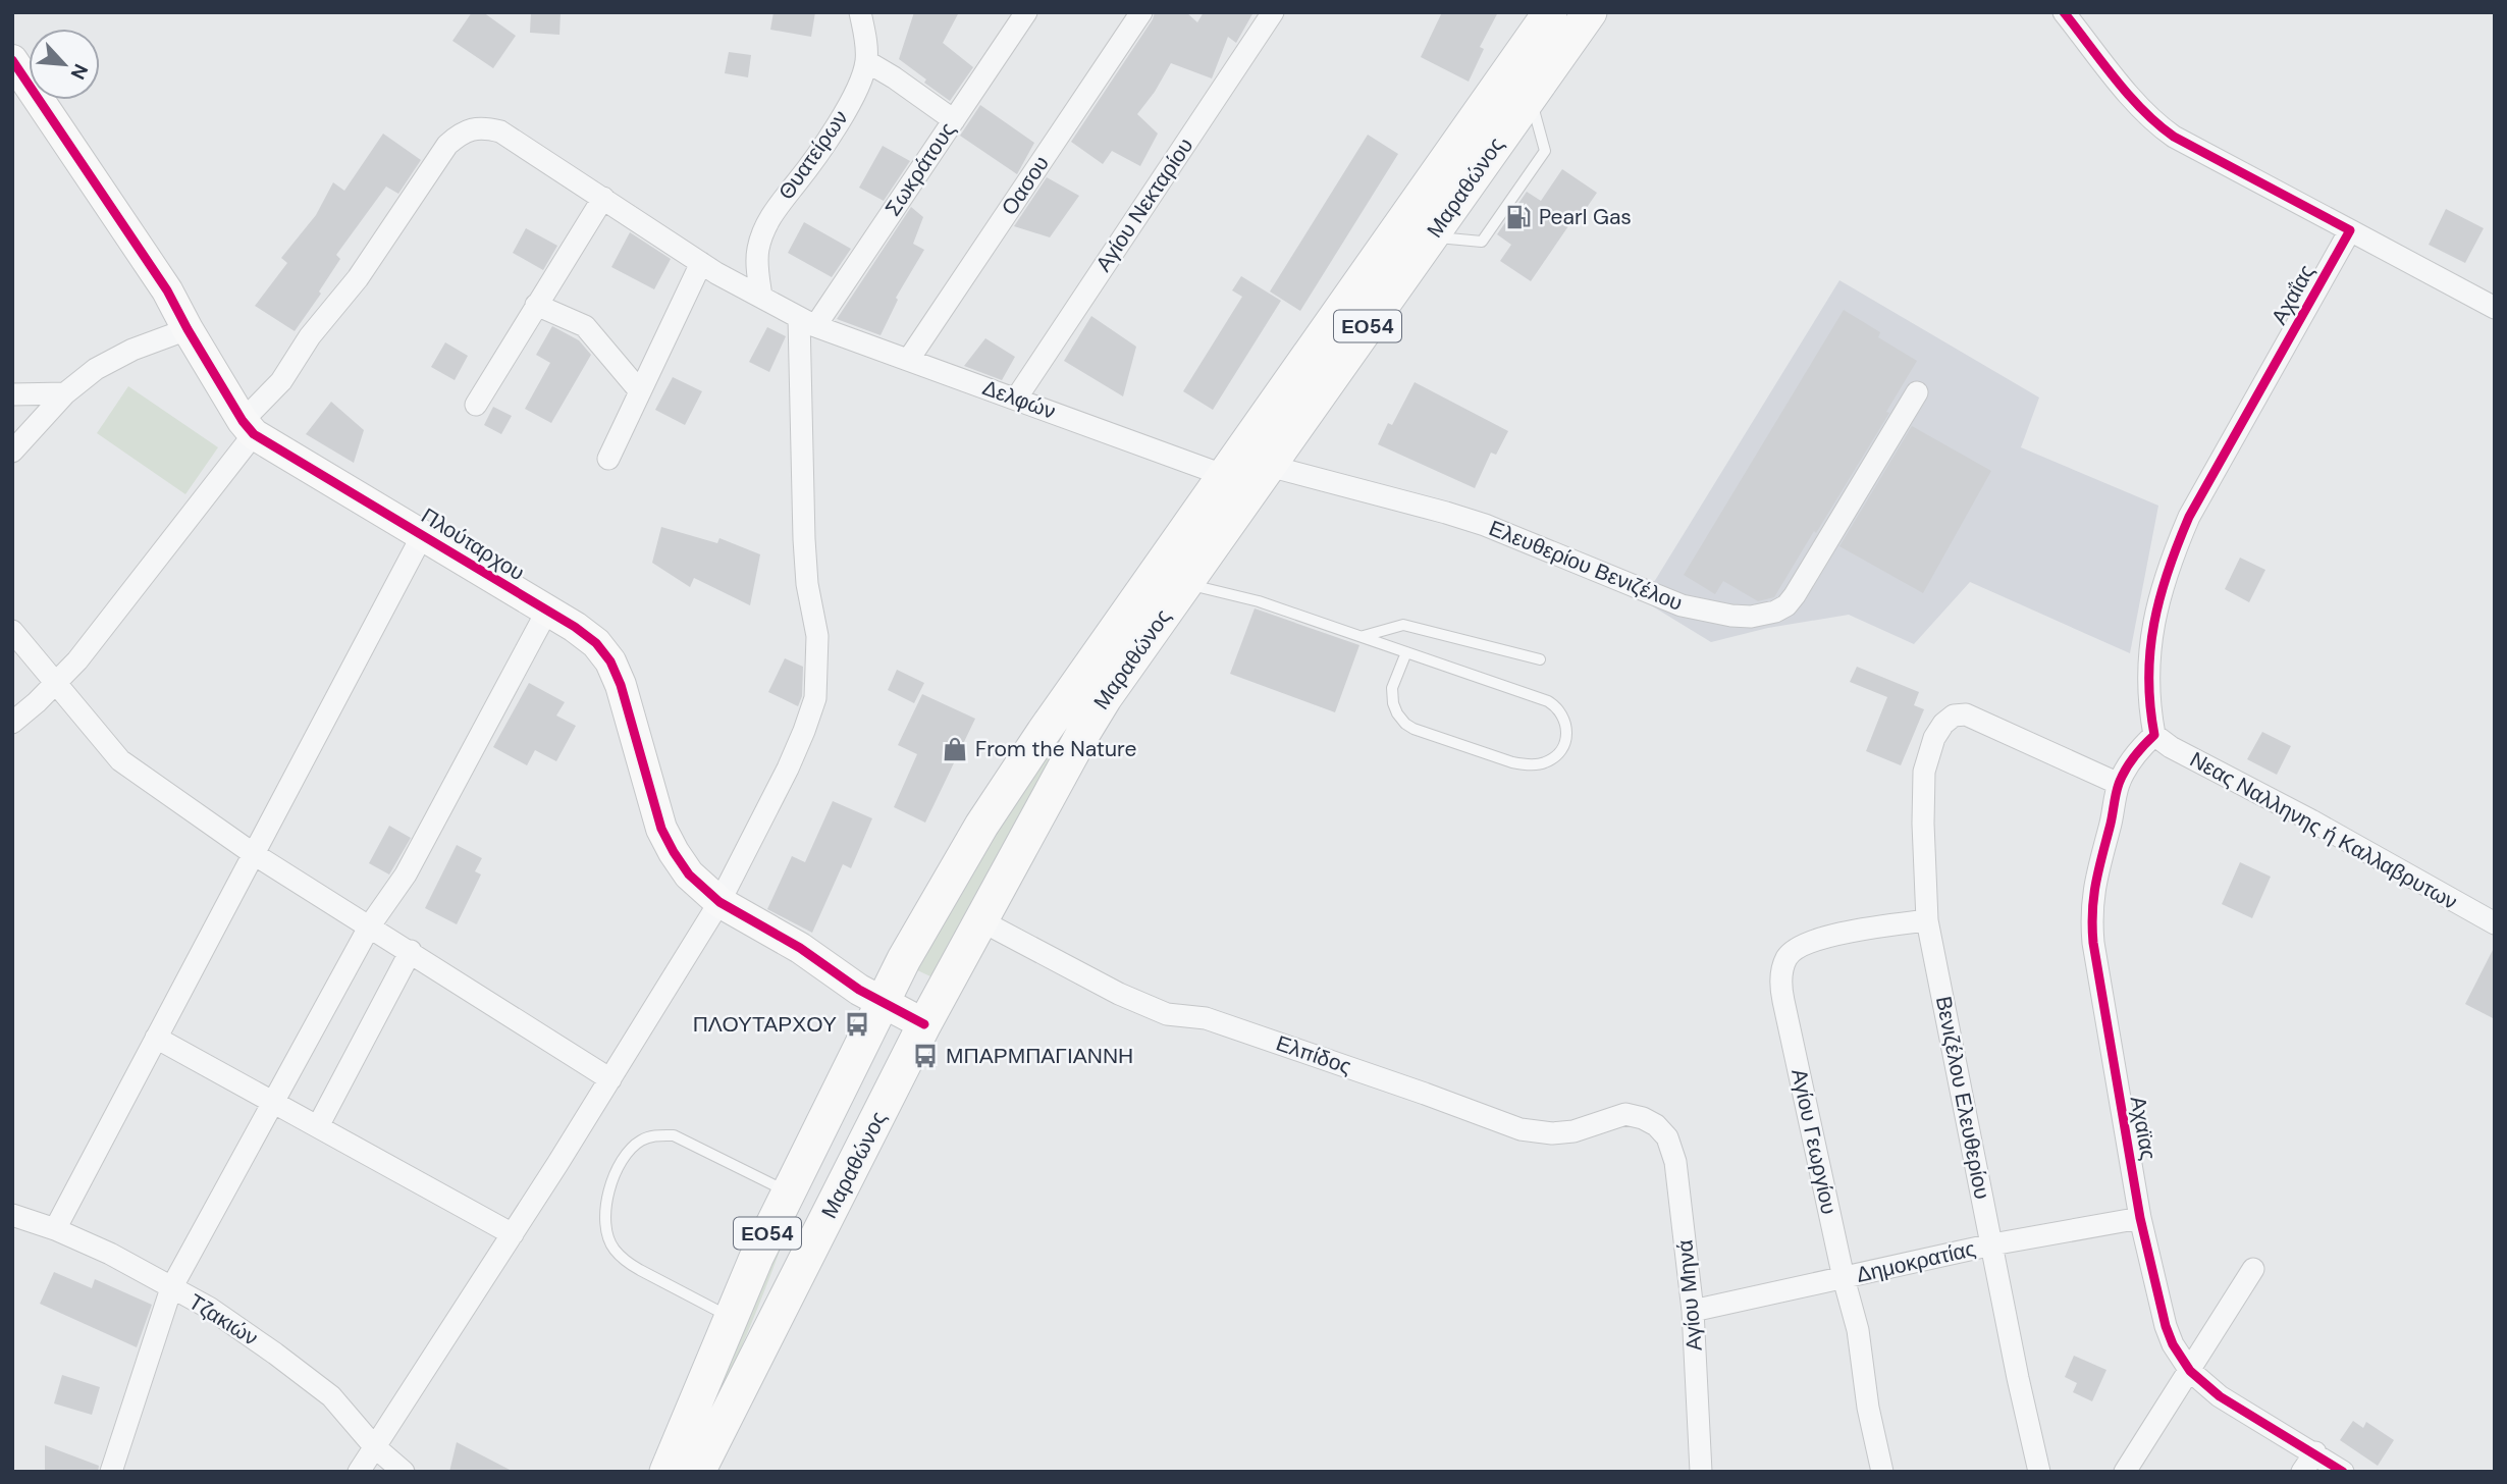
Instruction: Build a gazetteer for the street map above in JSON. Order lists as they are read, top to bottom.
{
  "streets": {
    "main road": ["Μαραθώνος", "ΕΟ54"],
    "street": [
      "Θυατείρων",
      "Σωκράτους",
      "Οασου",
      "Αγίου Νεκταρίου",
      "Αχαΐας",
      "Δελφών",
      "Πλούταρχου",
      "Ελευθερίου Βενιζέλου",
      "Νεας Nαλληνης ή Καλλαβρυτων",
      "Ελπίδος",
      "Βενιζέλου Ελευθερίου",
      "Αχαϊας",
      "Αγίου Γεωργίου",
      "Δημοκρατίας",
      "Αγίου Μηνά",
      "Τζακιών"
    ]
  },
  "crossings": [
    ["Θυατείρων", "Δελφών"],
    ["Σωκράτους", "Δελφών"],
    ["Οασου", "Δελφών"],
    ["Μαραθώνος", "Δελφών"],
    ["Μαραθώνος", "Πλούταρχου"],
    ["Μαραθώνος", "Ελευθερίου Βενιζέλου"],
    ["Μαραθώνος", "Ελπίδος"],
    ["Αγίου Νεκταρίου", "Δελφών"],
    ["Αχαΐας", "Νεας Nαλληνης ή Καλλαβρυτων"],
    ["Αχαΐας", "Αχαϊας"],
    ["Δελφών", "Πλούταρχου"],
    ["Νεας Nαλληνης ή Καλλαβρυτων", "Αχαϊας"],
    ["Ελπίδος", "Αγίου Μηνά"],
    ["Βενιζέλου Ελευθερίου", "Αχαϊας"],
    ["Βενιζέλου Ελευθερίου", "Αγίου Γεωργίου"],
    ["Βενιζέλου Ελευθερίου", "Δημοκρατίας"],
    ["Αχαϊας", "Δημοκρατίας"],
    ["Αγίου Γεωργίου", "Δημοκρατίας"],
    ["Δημοκρατίας", "Αγίου Μηνά"]
  ],
  "places": {
    "fuel station": ["Pearl Gas"],
    "shop": ["From the Nature"],
    "bus stop": ["ΠΛΟΥΤΑΡΧΟΥ", "ΜΠΑΡΜΠΑΓΙΑΝΝΗ"]
  },
  "north": "bottom right"
}
